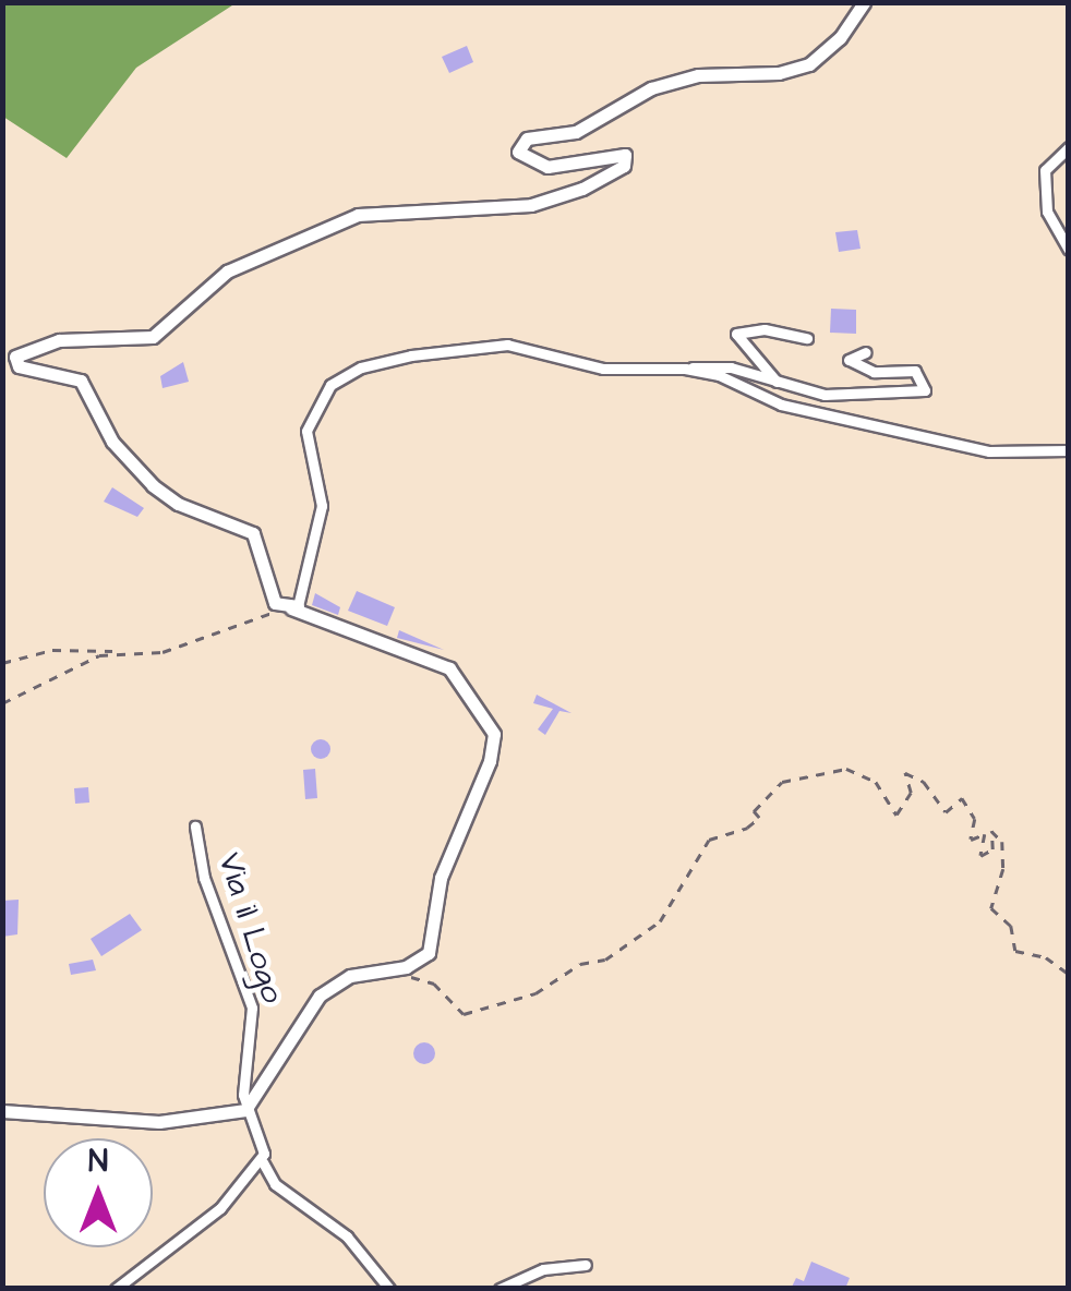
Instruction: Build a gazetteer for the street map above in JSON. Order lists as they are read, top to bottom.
{
  "streets": {
    "street": ["Via il Logo"]
  },
  "north": "top"
}
